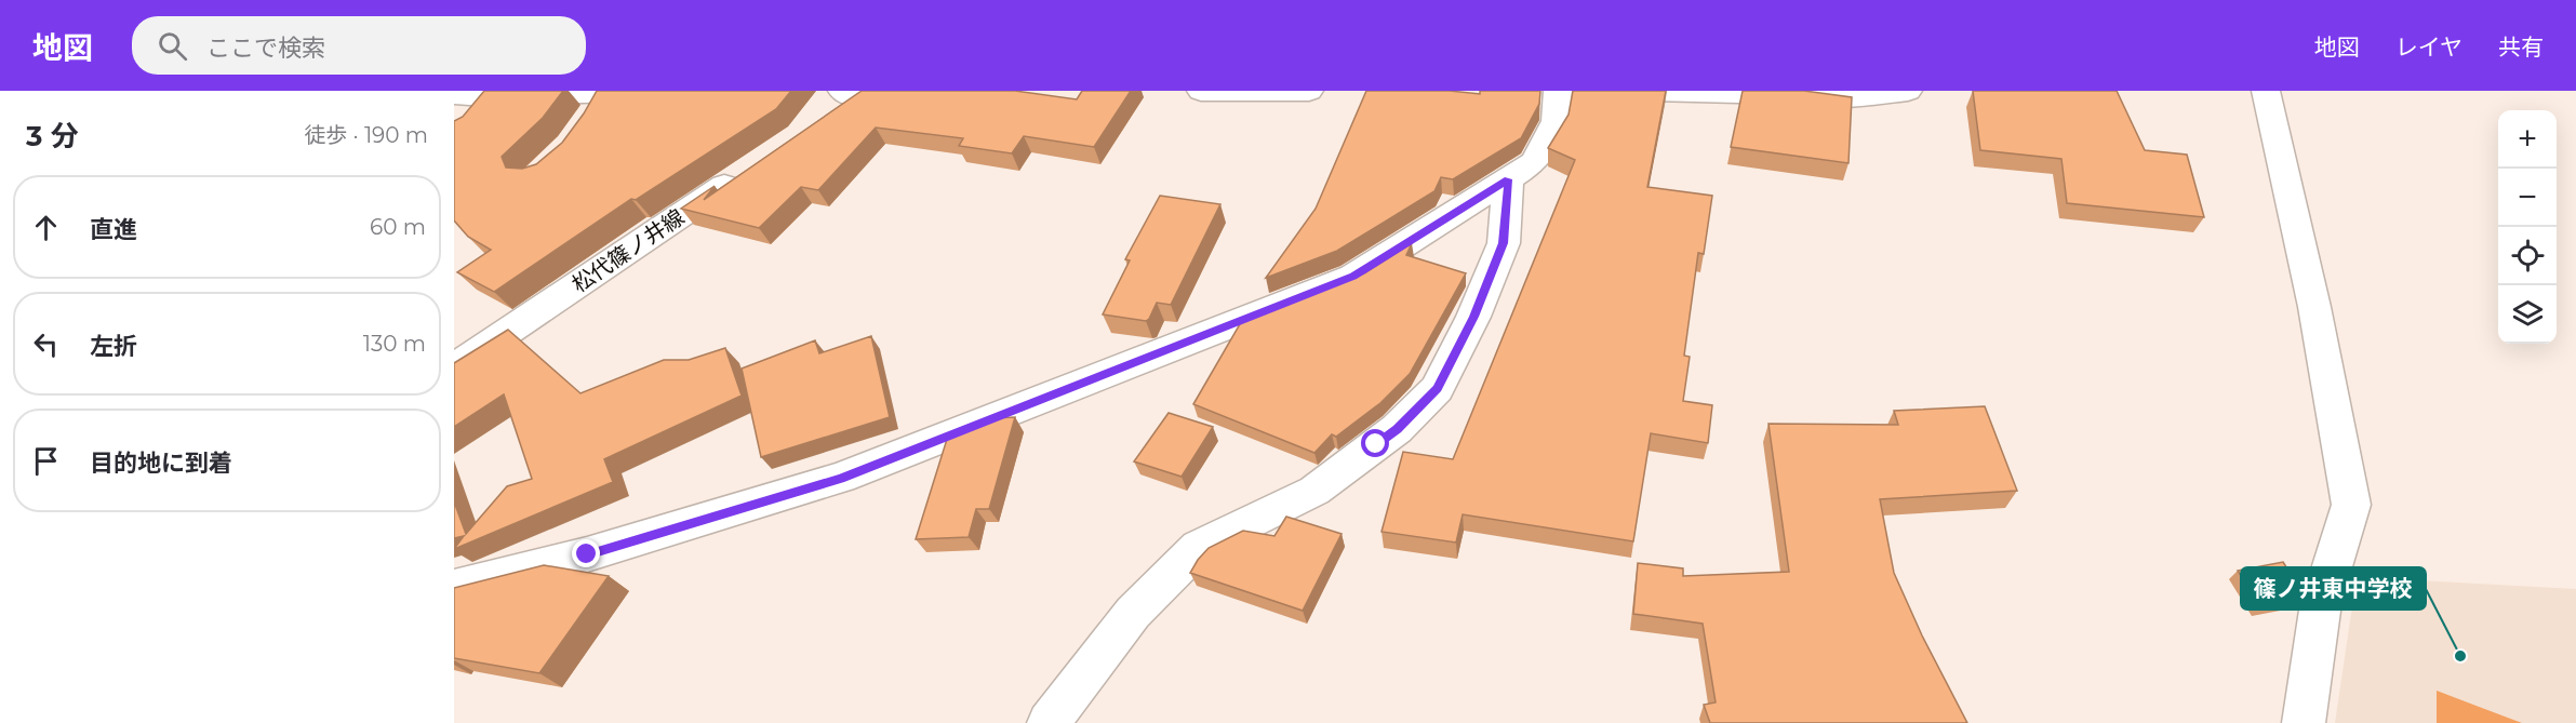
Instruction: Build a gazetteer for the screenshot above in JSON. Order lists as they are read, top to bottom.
{
  "streets": {
    "street": ["松代篠ノ井線"]
  },
  "places": ["篠ノ井東中学校"],
  "page": {
    "header": "地図",
    "search": "ここで検索",
    "nav": ["地図", "レイヤ", "共有"],
    "heading": ["3 分", "徒歩 · 190 m"],
    "map_buttons": ["+", "−"],
    "list": [
      ["直進", "60 m"],
      ["左折", "130 m"],
      "目的地に到着"
    ]
  }
}
